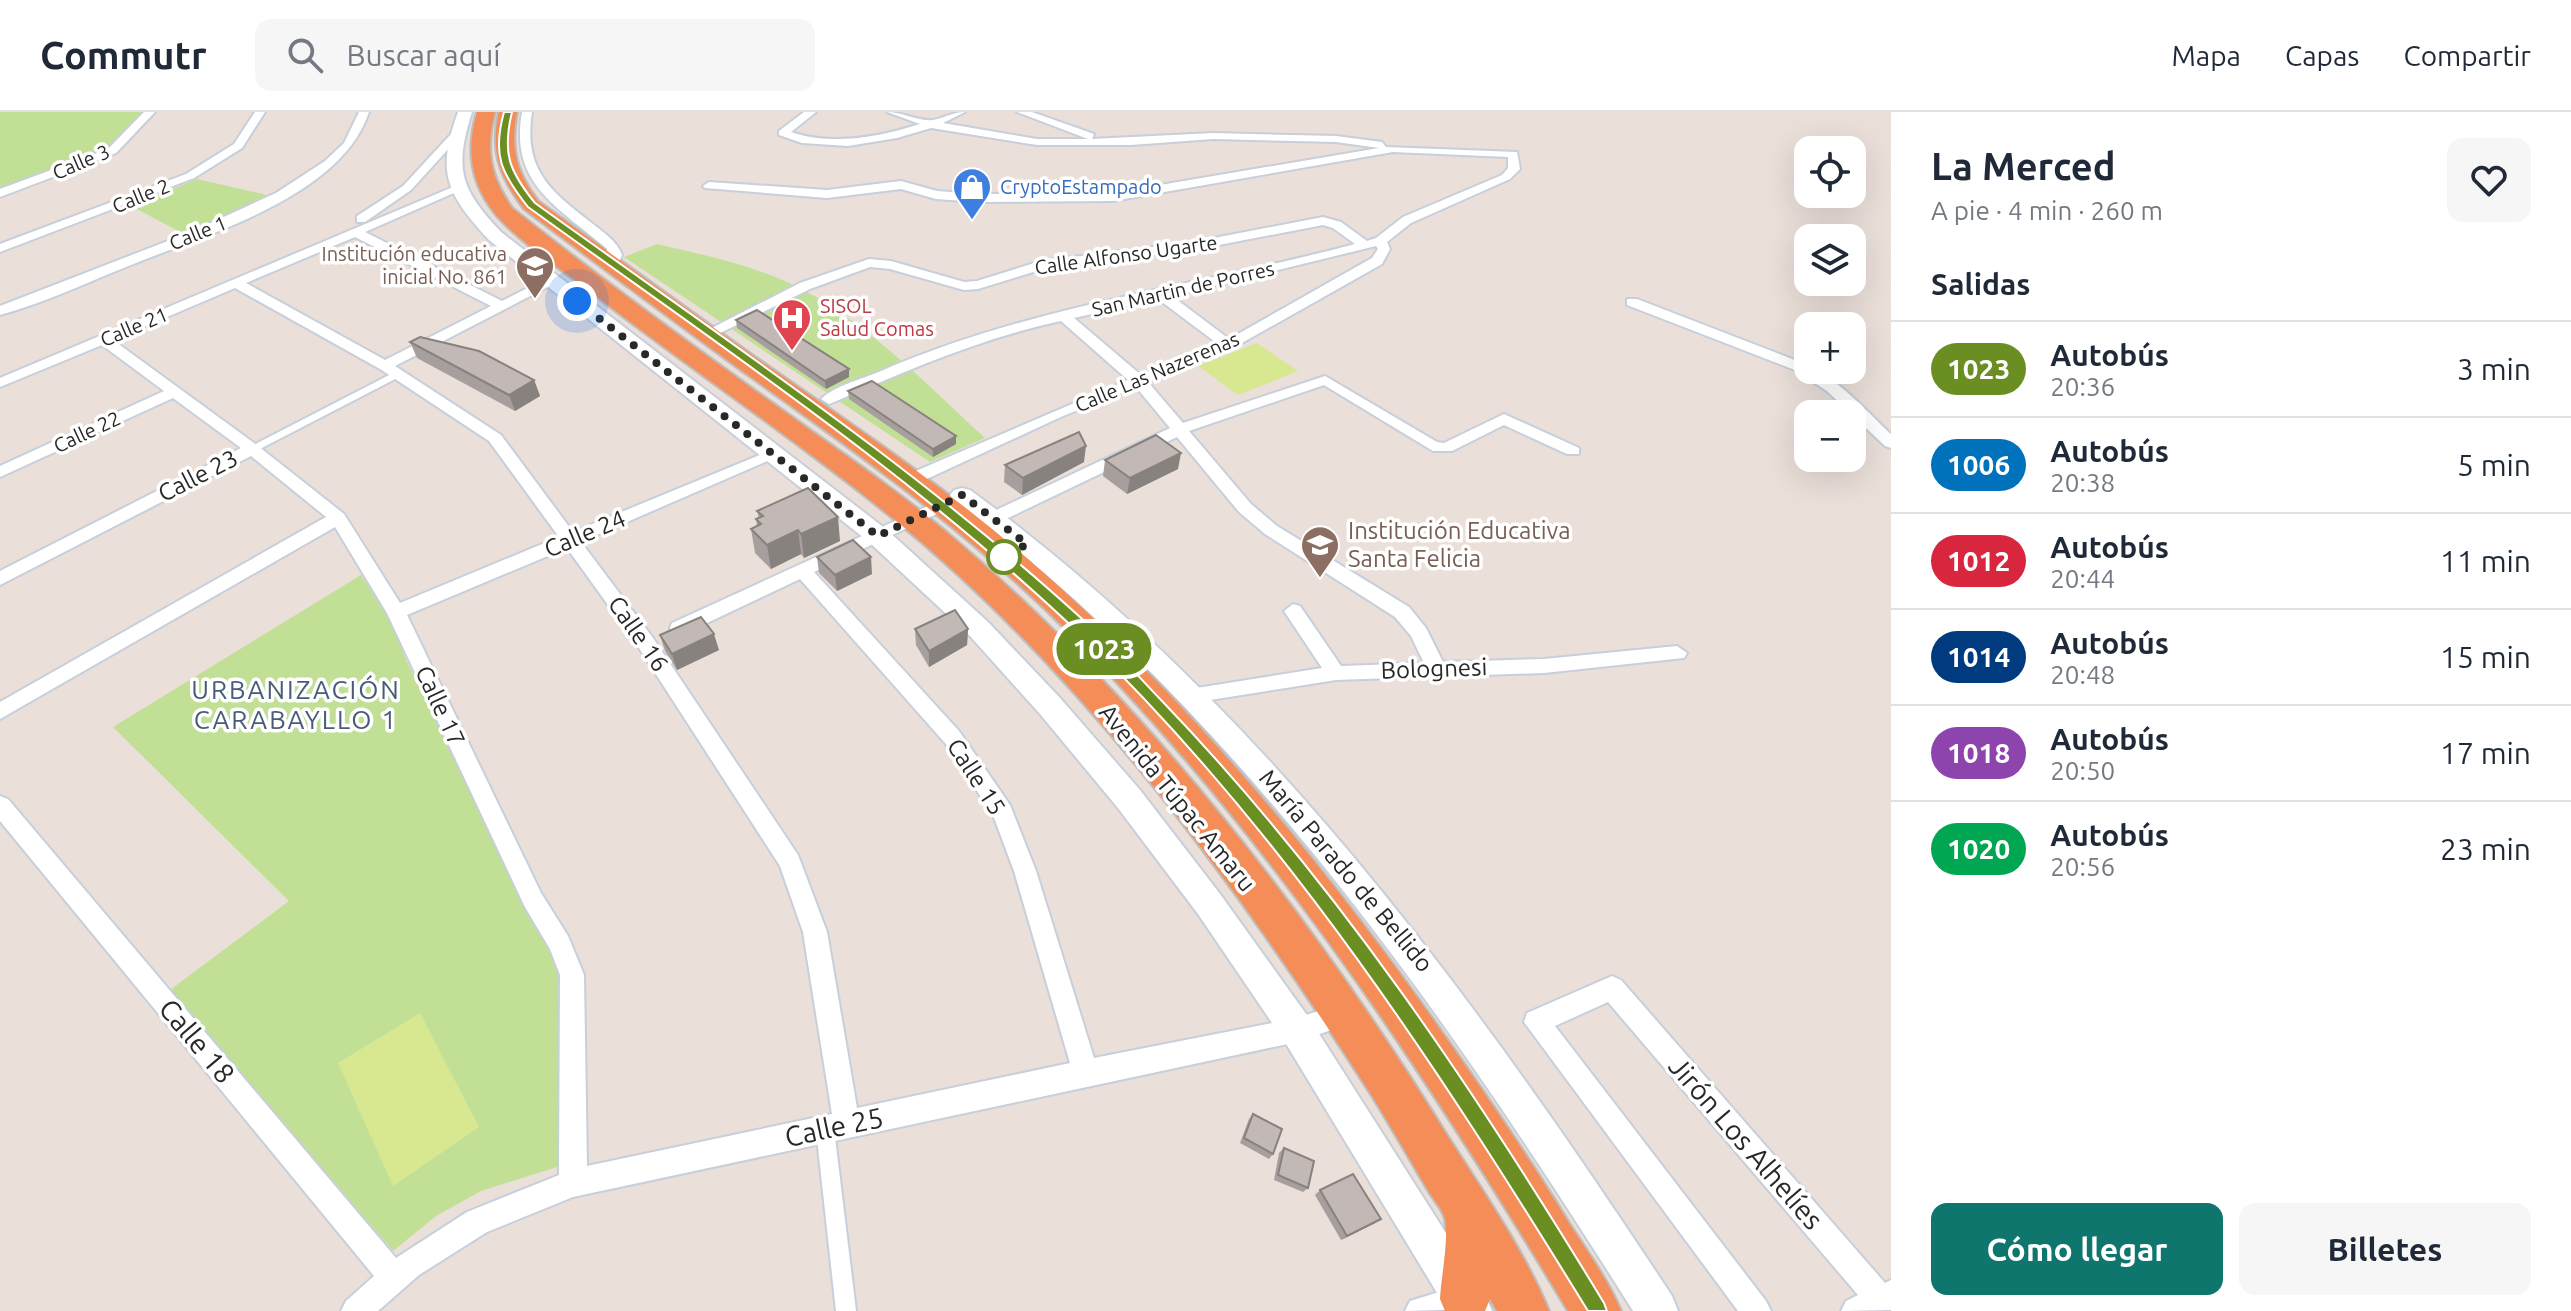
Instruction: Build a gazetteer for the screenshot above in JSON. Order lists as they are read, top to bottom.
{
  "streets": {
    "highway": ["Avenida Túpac Amaru"],
    "main road": ["María Parado de Bellido"],
    "street": [
      "Calle 3",
      "Calle 2",
      "Calle 1",
      "Calle Alfonso Ugarte",
      "San Martin de Porres",
      "Calle 21",
      "Calle Las Nazerenas",
      "Calle 22",
      "Calle 23",
      "Calle 24",
      "Calle 16",
      "Bolognesi",
      "Calle 17",
      "Calle 15",
      "Calle 18",
      "Calle 25",
      "Jirón Los Alhelíes"
    ]
  },
  "crossings": [
    ["Calle Alfonso Ugarte", "San Martin de Porres"],
    ["Calle Alfonso Ugarte", "Calle Las Nazerenas"],
    ["Calle Alfonso Ugarte", "Avenida Túpac Amaru"],
    ["San Martin de Porres", "Calle Las Nazerenas"],
    ["Calle 21", "Calle 16"],
    ["Calle 21", "Calle 17"],
    ["Calle 21", "Avenida Túpac Amaru"],
    ["Calle Las Nazerenas", "Avenida Túpac Amaru"],
    ["Calle 22", "Calle 17"],
    ["Calle 23", "Calle 16"],
    ["Calle 23", "Calle 17"],
    ["Calle 24", "Calle 16"],
    ["Calle 24", "Calle 17"],
    ["Calle 24", "Avenida Túpac Amaru"],
    ["Calle 16", "Calle 25"],
    ["Bolognesi", "María Parado de Bellido"],
    ["Calle 17", "Calle 25"],
    ["Calle 15", "Calle 25"],
    ["Avenida Túpac Amaru", "María Parado de Bellido"],
    ["Avenida Túpac Amaru", "Calle 25"],
    ["Calle 18", "Calle 25"]
  ],
  "districts": ["URBANIZACIÓN CARABAYLLO 1"],
  "places": {
    "shop": ["CryptoEstampado"],
    "school or university": ["Institución educativa inicial No. 861", "Institución Educativa Santa Felicia"],
    "hospital": ["SISOL Salud Comas"]
  },
  "lines": ["bus line 1023"],
  "page": {
    "header": "Commutr",
    "search": "Buscar aquí",
    "nav": ["Mapa", "Capas", "Compartir"],
    "on_map": "1023",
    "heading": [
      ["La Merced", "A pie · 4 min · 260 m"],
      "Salidas"
    ],
    "map_buttons": ["+", "−"],
    "list": [
      {
        "mark": "1023",
        "name": "Autobús",
        "note": "20:36",
        "value": "3 min"
      },
      {
        "mark": "1006",
        "name": "Autobús",
        "note": "20:38",
        "value": "5 min"
      },
      {
        "mark": "1012",
        "name": "Autobús",
        "note": "20:44",
        "value": "11 min"
      },
      {
        "mark": "1014",
        "name": "Autobús",
        "note": "20:48",
        "value": "15 min"
      },
      {
        "mark": "1018",
        "name": "Autobús",
        "note": "20:50",
        "value": "17 min"
      },
      {
        "mark": "1020",
        "name": "Autobús",
        "note": "20:56",
        "value": "23 min"
      }
    ],
    "buttons": ["Cómo llegar", "Billetes"]
  }
}
